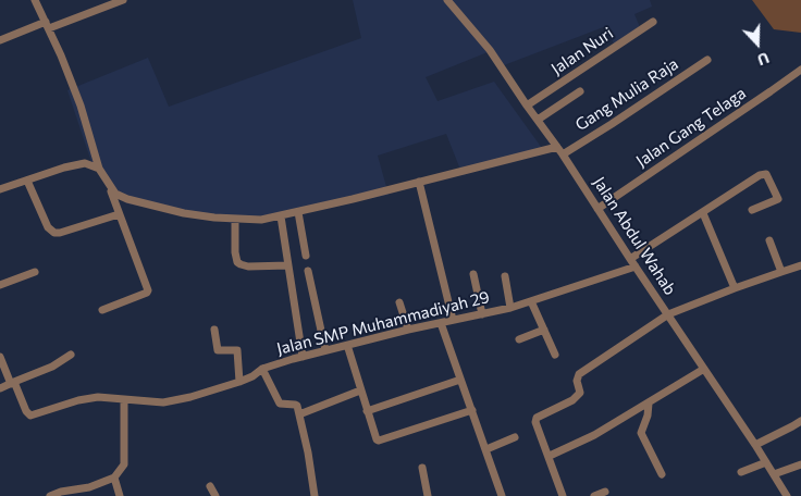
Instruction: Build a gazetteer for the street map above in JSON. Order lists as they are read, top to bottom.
{
  "streets": {
    "street": [
      "Jalan Nuri",
      "Gang Mulia Raja",
      "Jalan Gang Telaga",
      "Jalan Abdul Wahab",
      "Jalan SMP Muhammadiyah 29"
    ]
  },
  "crossings": [
    ["Jalan Nuri", "Jalan Abdul Wahab"],
    ["Gang Mulia Raja", "Jalan Abdul Wahab"],
    ["Jalan Gang Telaga", "Jalan Abdul Wahab"],
    ["Jalan Abdul Wahab", "Jalan SMP Muhammadiyah 29"]
  ],
  "north": "bottom"
}
